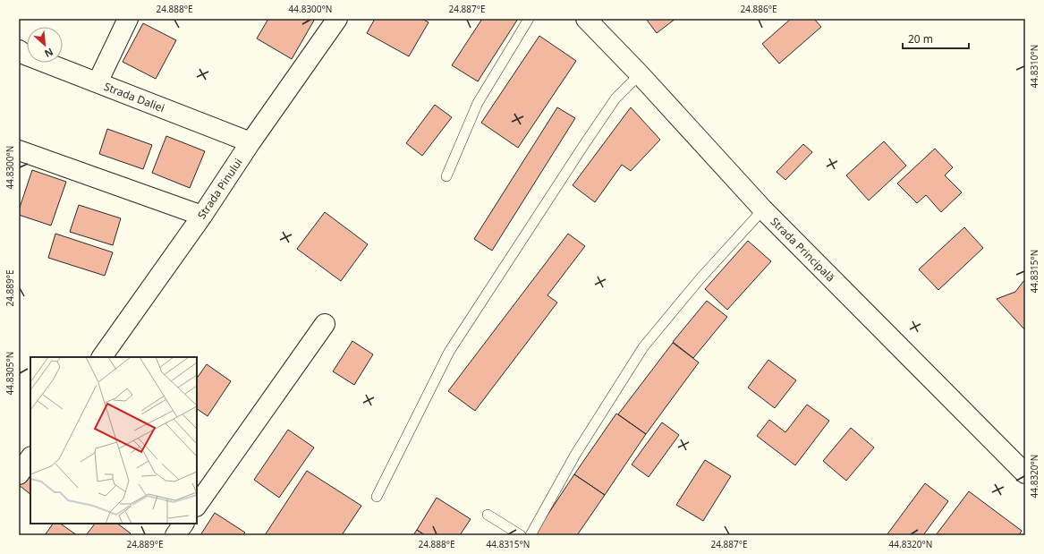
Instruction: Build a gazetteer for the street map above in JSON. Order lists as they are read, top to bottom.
{
  "streets": {
    "street": ["Strada Daliei", "Strada Pinului", "Strada Principală"]
  },
  "crossings": [
    ["Strada Daliei", "Strada Pinului"]
  ],
  "scale_bar": "20 m",
  "north": "bottom right",
  "coordinates": [
    "24.888°E",
    "44.8300°N",
    "24.887°E",
    "24.886°E",
    "44.8310°N",
    "44.8315°N",
    "24.889°E",
    "44.8305°N",
    "44.8320°N"
  ]
}
